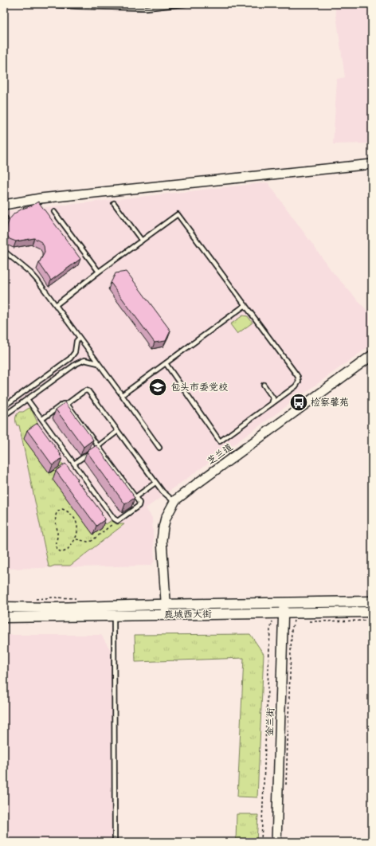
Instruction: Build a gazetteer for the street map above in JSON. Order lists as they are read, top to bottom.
{
  "streets": {
    "main road": ["鹿城西大街"],
    "street": ["芝兰道", "金兰街"]
  },
  "crossings": [
    ["芝兰道", "鹿城西大街"],
    ["鹿城西大街", "金兰街"]
  ],
  "places": {
    "school or university": ["包头市委党校"],
    "bus stop": ["检察馨苑"]
  }
}
